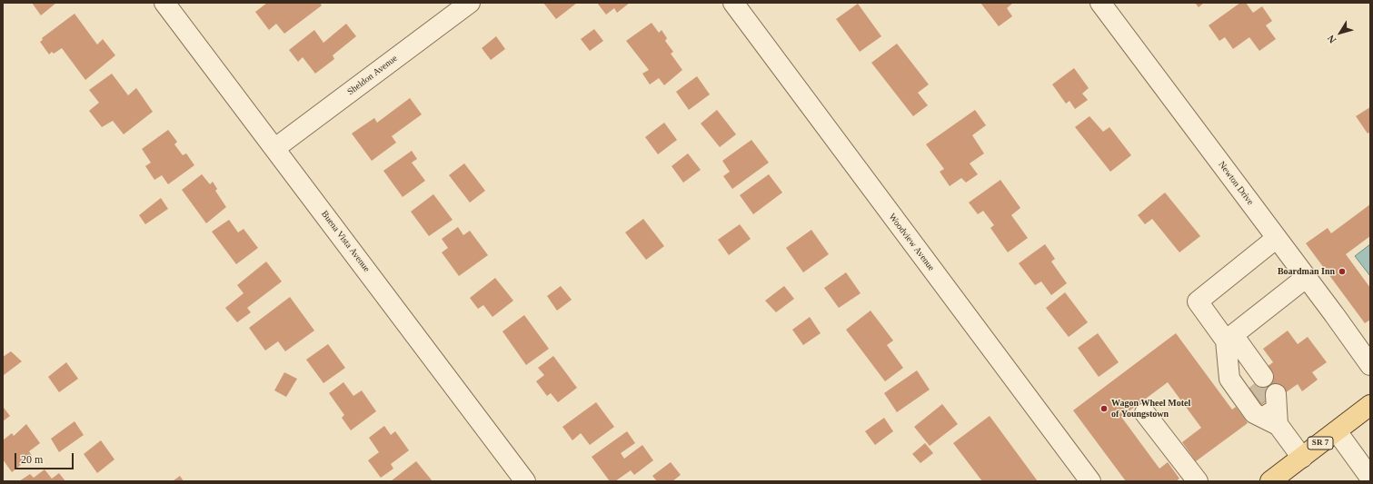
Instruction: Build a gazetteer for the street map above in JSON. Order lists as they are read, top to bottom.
{
  "streets": {
    "main road": ["SR 7"],
    "street": [
      "Sheldon Avenue",
      "Newton Drive",
      "Buena Vista Avenue",
      "Woodview Avenue"
    ]
  },
  "crossings": [
    ["Sheldon Avenue", "Buena Vista Avenue"]
  ],
  "places": ["Boardman Inn", "Wagon Wheel Motel of Youngstown"],
  "scale_bar": "20 m",
  "north": "bottom left"
}
